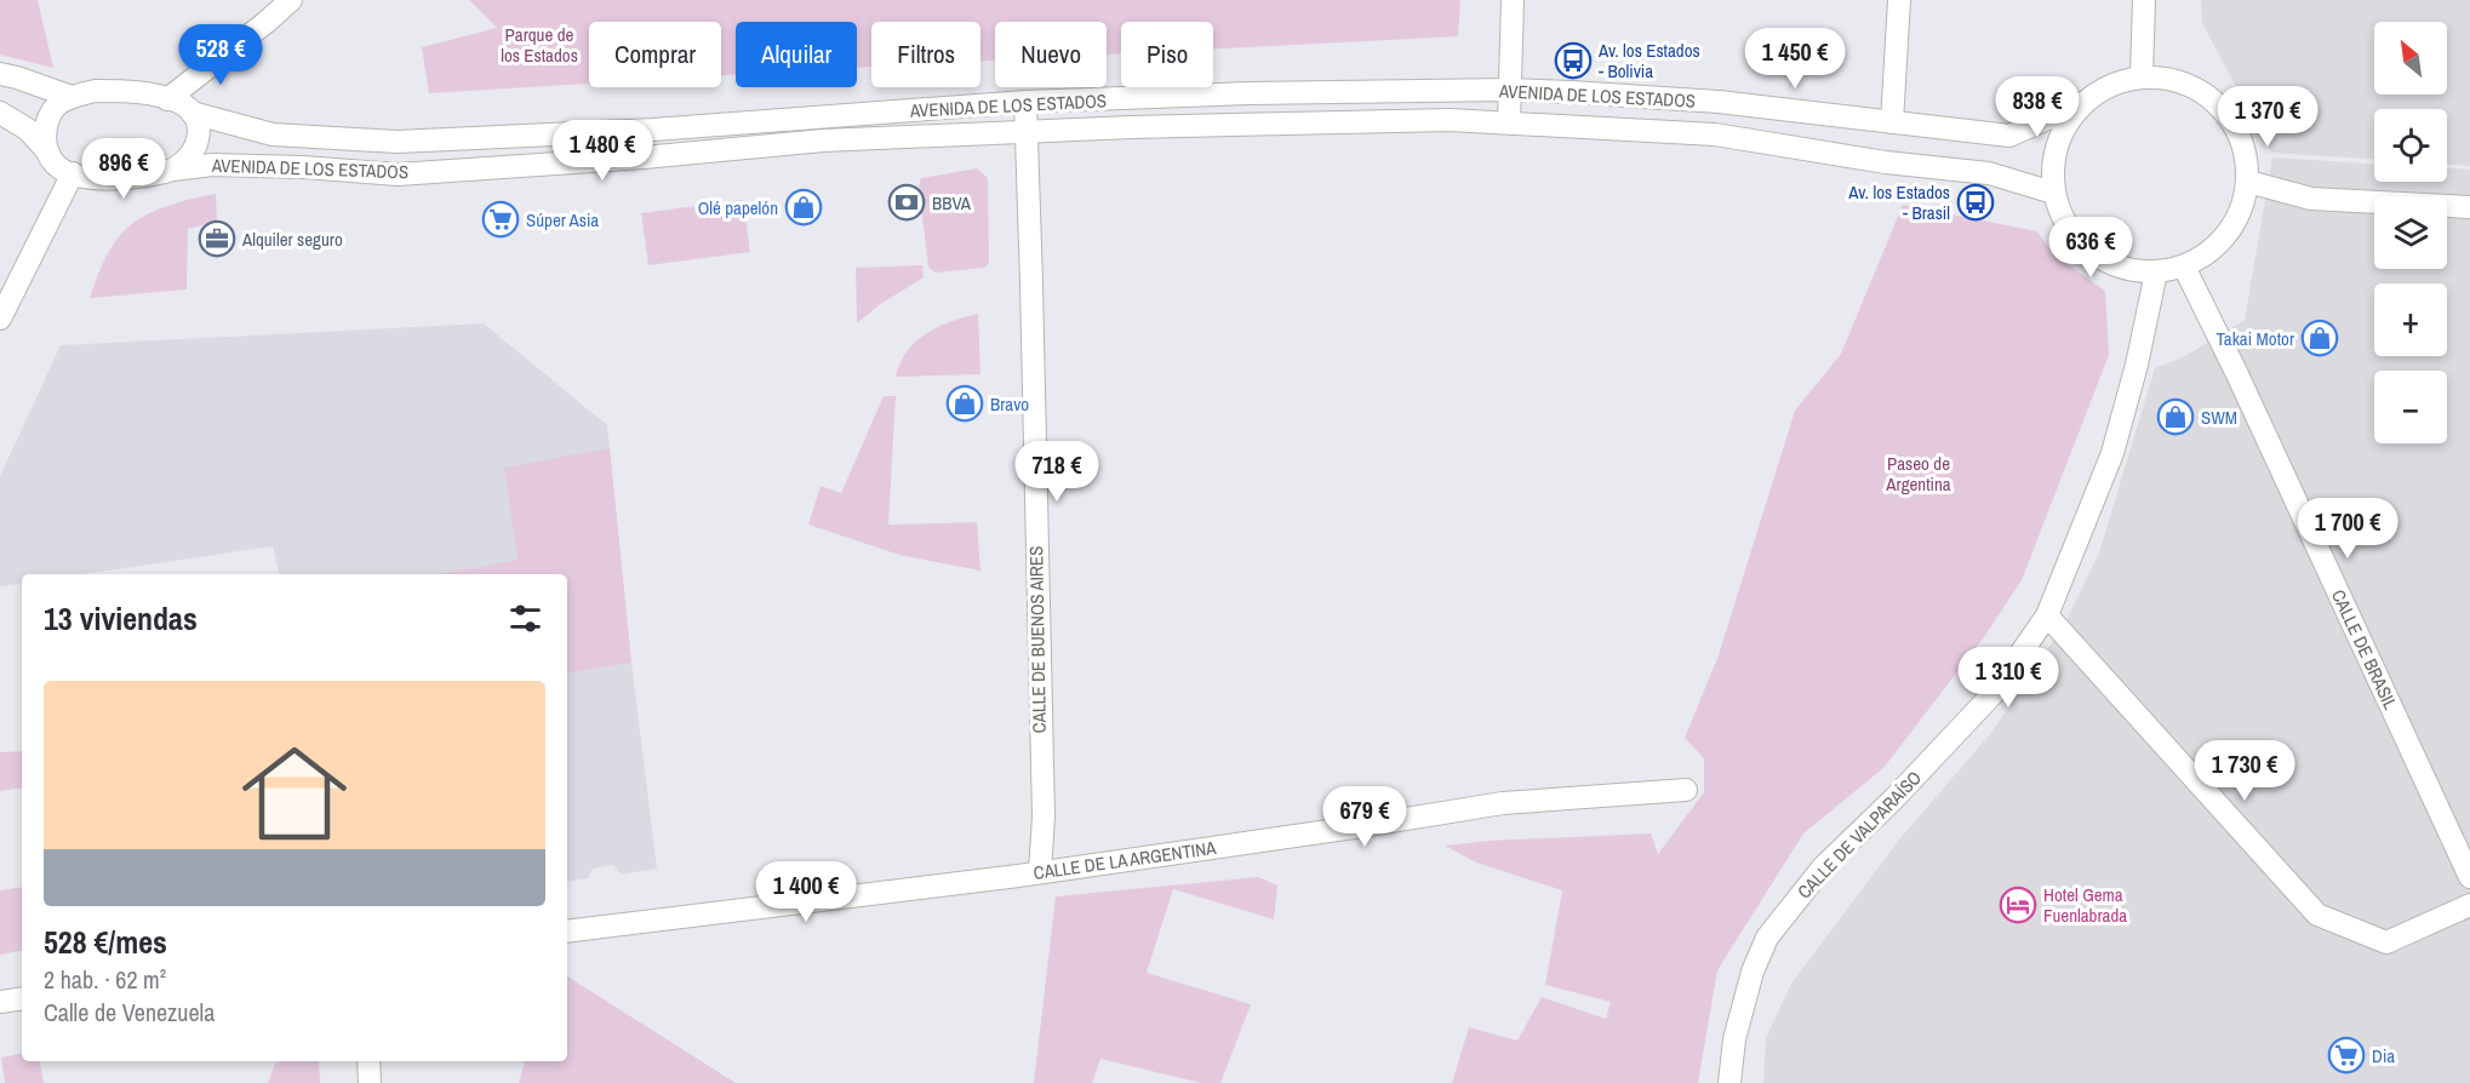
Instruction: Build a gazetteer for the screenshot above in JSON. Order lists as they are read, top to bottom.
{
  "streets": {
    "street": [
      "AVENIDA DE LOS ESTADOS",
      "CALLE DE BUENOS AIRES",
      "CALLE DE BRASIL",
      "CALLE DE VALPARAÍSO",
      "CALLE DE LA ARGENTINA"
    ]
  },
  "crossings": [
    ["AVENIDA DE LOS ESTADOS", "CALLE DE BUENOS AIRES"],
    ["AVENIDA DE LOS ESTADOS", "CALLE DE BRASIL"],
    ["AVENIDA DE LOS ESTADOS", "CALLE DE VALPARAÍSO"],
    ["CALLE DE BUENOS AIRES", "CALLE DE LA ARGENTINA"],
    ["CALLE DE BRASIL", "CALLE DE VALPARAÍSO"]
  ],
  "parks": ["Parque de los Estados", "Paseo de Argentina"],
  "places": {
    "bus stop": ["Av. los Estados - Bolivia", "Av. los Estados - Brasil"],
    "bank": ["BBVA"],
    "shop": [
      "Olé papelón",
      "Takai Motor",
      "Bravo",
      "SWM"
    ],
    "supermarket": ["Súper Asia", "Dia"],
    "office": ["Alquiler seguro"],
    "hotel": ["Hotel Gema Fuenlabrada"]
  },
  "north": "top left",
  "page": {
    "map_buttons": ["+", "−"],
    "chip": [
      "Comprar",
      "Alquilar",
      "Filtros",
      "Nuevo",
      "Piso"
    ],
    "price": [
      "528 €",
      "1 450 €",
      "838 €",
      "1 370 €",
      "1 480 €",
      "896 €",
      "636 €",
      "718 €",
      "1 700 €",
      "1 310 €",
      "1 730 €",
      "679 €",
      "1 400 €"
    ],
    "heading": "13 viviendas",
    "list": [
      {
        "name": "528 €/mes",
        "note": "2 hab. · 62 m² · Calle de Venezuela"
      }
    ]
  }
}
